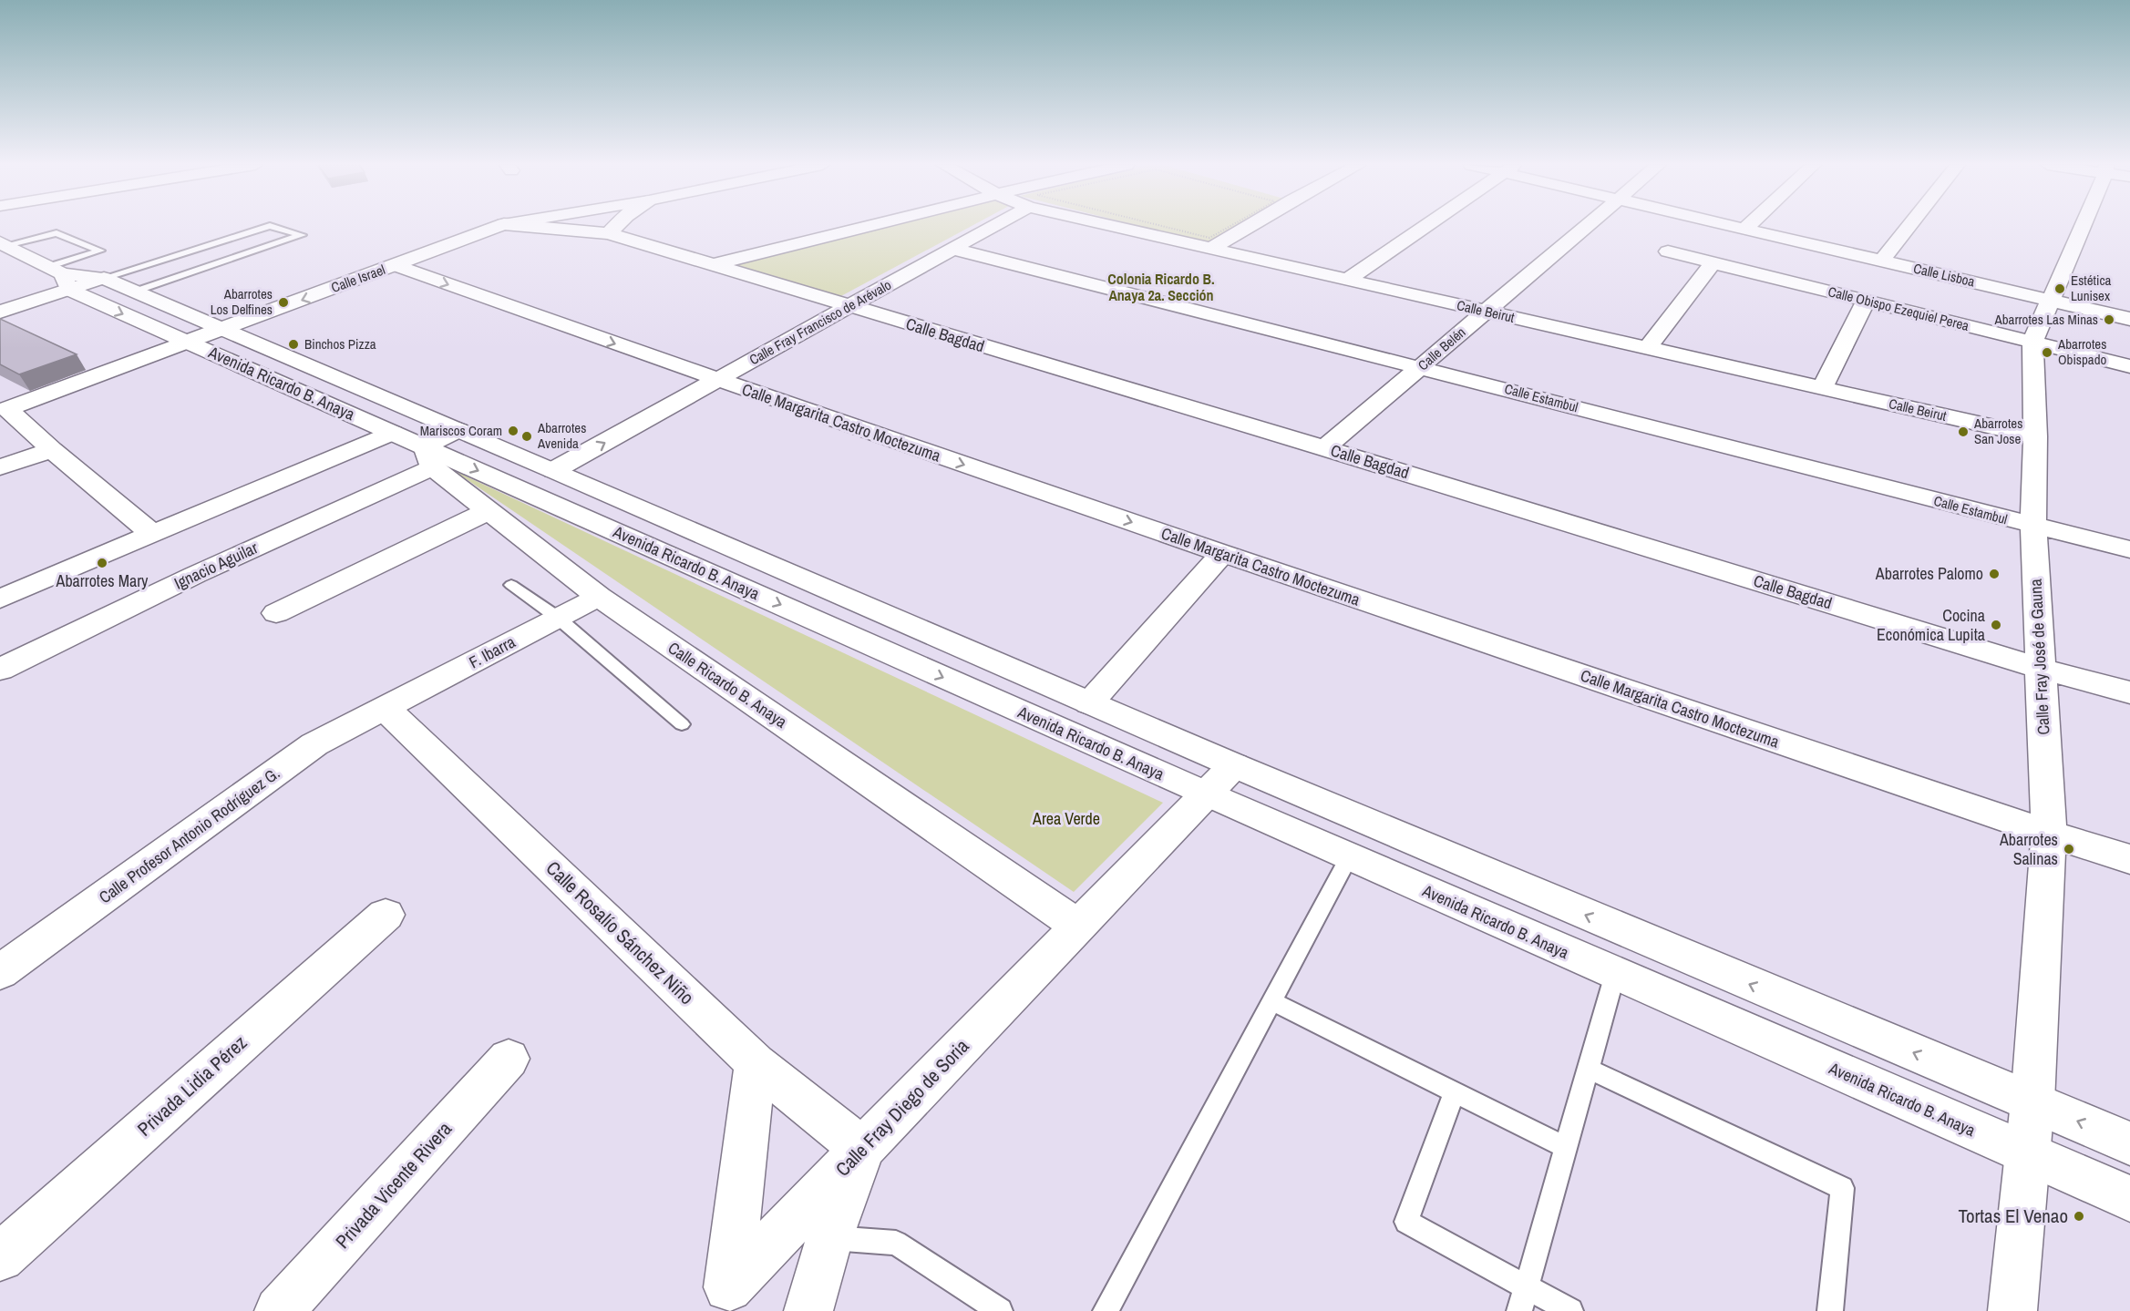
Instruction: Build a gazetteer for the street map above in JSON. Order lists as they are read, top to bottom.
{
  "streets": {
    "street": [
      "Calle Lisboa",
      "Calle Israel",
      "Calle Obispo Ezequiel Perea",
      "Calle Beirut",
      "Calle Fray Francisco de Arévalo",
      "Calle Bagdad",
      "Calle Belén",
      "Avenida Ricardo B. Anaya",
      "Calle Estambul",
      "Calle Margarita Castro Moctezuma",
      "Ignacio Aguilar",
      "F. Ibarra",
      "Calle Fray José de Gauna",
      "Calle Ricardo B. Anaya",
      "Calle Profesor Antonio Rodríguez G.",
      "Calle Rosalío Sánchez Niño",
      "Privada Lidia Pérez",
      "Calle Fray Diego de Soria",
      "Privada Vicente Rivera"
    ]
  },
  "crossings": [
    ["Calle Lisboa", "Calle Fray José de Gauna"],
    ["Calle Israel", "Avenida Ricardo B. Anaya"],
    ["Calle Israel", "Calle Margarita Castro Moctezuma"],
    ["Calle Obispo Ezequiel Perea", "Calle Fray José de Gauna"],
    ["Calle Beirut", "Calle Belén"],
    ["Calle Beirut", "Calle Fray José de Gauna"],
    ["Calle Fray Francisco de Arévalo", "Calle Bagdad"],
    ["Calle Fray Francisco de Arévalo", "Avenida Ricardo B. Anaya"],
    ["Calle Fray Francisco de Arévalo", "Calle Estambul"],
    ["Calle Fray Francisco de Arévalo", "Calle Margarita Castro Moctezuma"],
    ["Calle Bagdad", "Calle Belén"],
    ["Calle Bagdad", "Calle Fray José de Gauna"],
    ["Calle Belén", "Calle Estambul"],
    ["Avenida Ricardo B. Anaya", "Ignacio Aguilar"],
    ["Avenida Ricardo B. Anaya", "Calle Fray José de Gauna"],
    ["Avenida Ricardo B. Anaya", "Calle Ricardo B. Anaya"],
    ["Avenida Ricardo B. Anaya", "Calle Fray Diego de Soria"],
    ["Calle Estambul", "Calle Fray José de Gauna"],
    ["Calle Margarita Castro Moctezuma", "Calle Fray José de Gauna"],
    ["Ignacio Aguilar", "Calle Ricardo B. Anaya"],
    ["F. Ibarra", "Calle Ricardo B. Anaya"],
    ["F. Ibarra", "Calle Profesor Antonio Rodríguez G."],
    ["F. Ibarra", "Calle Rosalío Sánchez Niño"],
    ["Calle Ricardo B. Anaya", "Calle Fray Diego de Soria"],
    ["Calle Profesor Antonio Rodríguez G.", "Calle Rosalío Sánchez Niño"],
    ["Calle Rosalío Sánchez Niño", "Calle Fray Diego de Soria"]
  ],
  "one_way": ["Calle Fray Francisco de Arévalo", "Calle Margarita Castro Moctezuma"],
  "districts": ["Colonia Ricardo B. Anaya 2a. Sección"],
  "parks": ["Area Verde"],
  "places": [
    "Estética Lunisex",
    "Abarrotes Los Delfines",
    "Abarrotes Las Minas",
    "Binchos Pizza",
    "Abarrotes Obispado",
    "Mariscos Coram",
    "Abarrotes San Jose",
    "Abarrotes Avenida",
    "Abarrotes Mary",
    "Abarrotes Palomo",
    "Cocina Económica Lupita",
    "Abarrotes Salinas",
    "Tortas El Venao"
  ]
}
